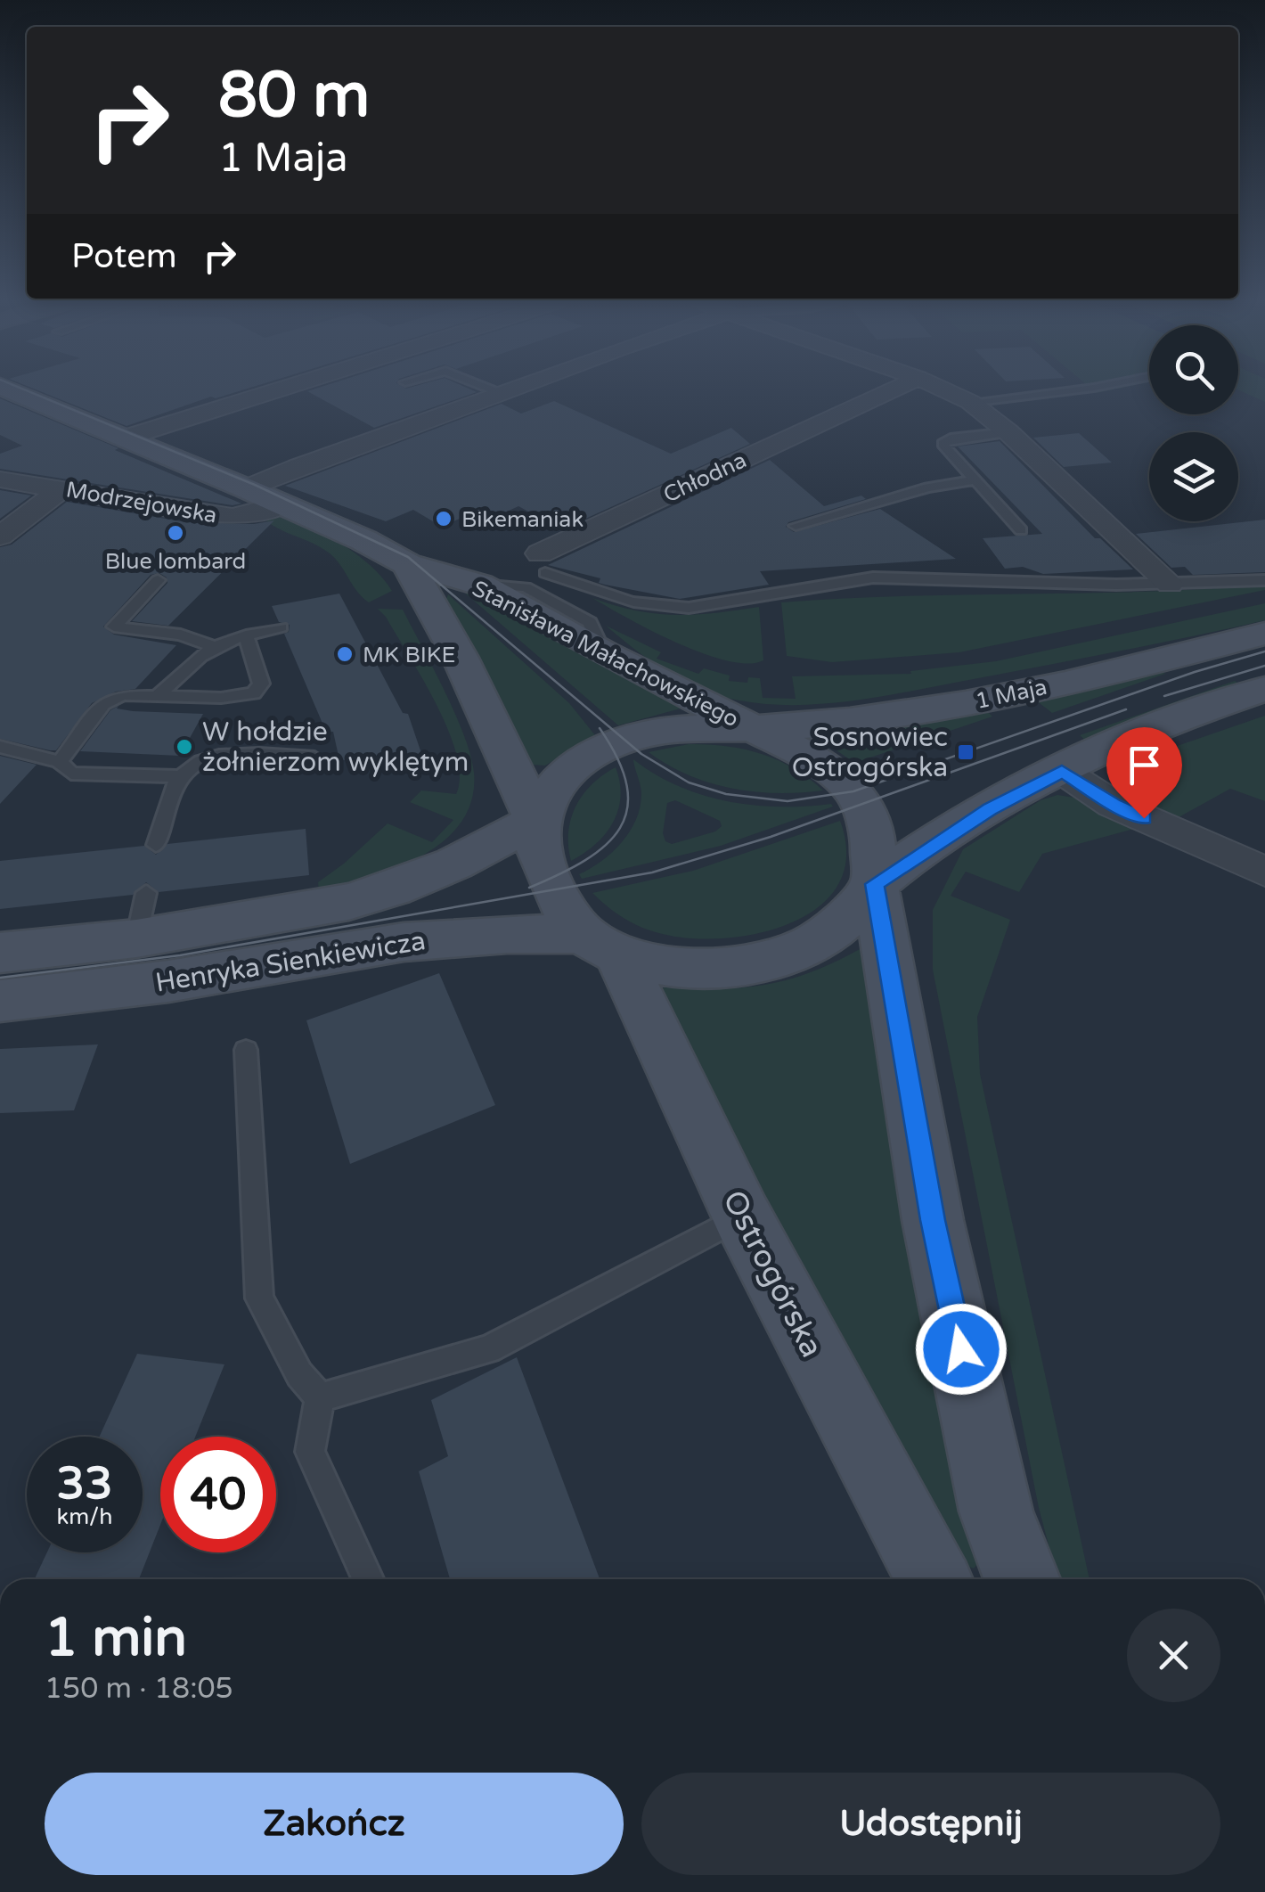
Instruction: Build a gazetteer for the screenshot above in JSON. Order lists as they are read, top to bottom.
{
  "streets": {
    "street": [
      "Chłodna",
      "Modrzejowska",
      "Stanisława Małachowskiego",
      "1 Maja",
      "Henryka Sienkiewicza",
      "Ostrogórska"
    ]
  },
  "crossings": [
    ["Modrzejowska", "Stanisława Małachowskiego"],
    ["Stanisława Małachowskiego", "1 Maja"],
    ["Stanisława Małachowskiego", "Henryka Sienkiewicza"],
    ["Stanisława Małachowskiego", "Ostrogórska"],
    ["1 Maja", "Henryka Sienkiewicza"],
    ["1 Maja", "Ostrogórska"],
    ["Henryka Sienkiewicza", "Ostrogórska"]
  ],
  "places": {
    "other": [
      "Bikemaniak",
      "Blue lombard",
      "MK BIKE",
      "W hołdzie żołnierzom wyklętym"
    ],
    "transit": ["Sosnowiec Ostrogórska"]
  },
  "page": {
    "turn": ["80 m", "1 Maja"],
    "then": "Potem",
    "speed": "33 km/h",
    "limit": "40",
    "heading": ["1 min", "150 m · 18:05"],
    "buttons": ["Zakończ", "Udostępnij"]
  }
}
